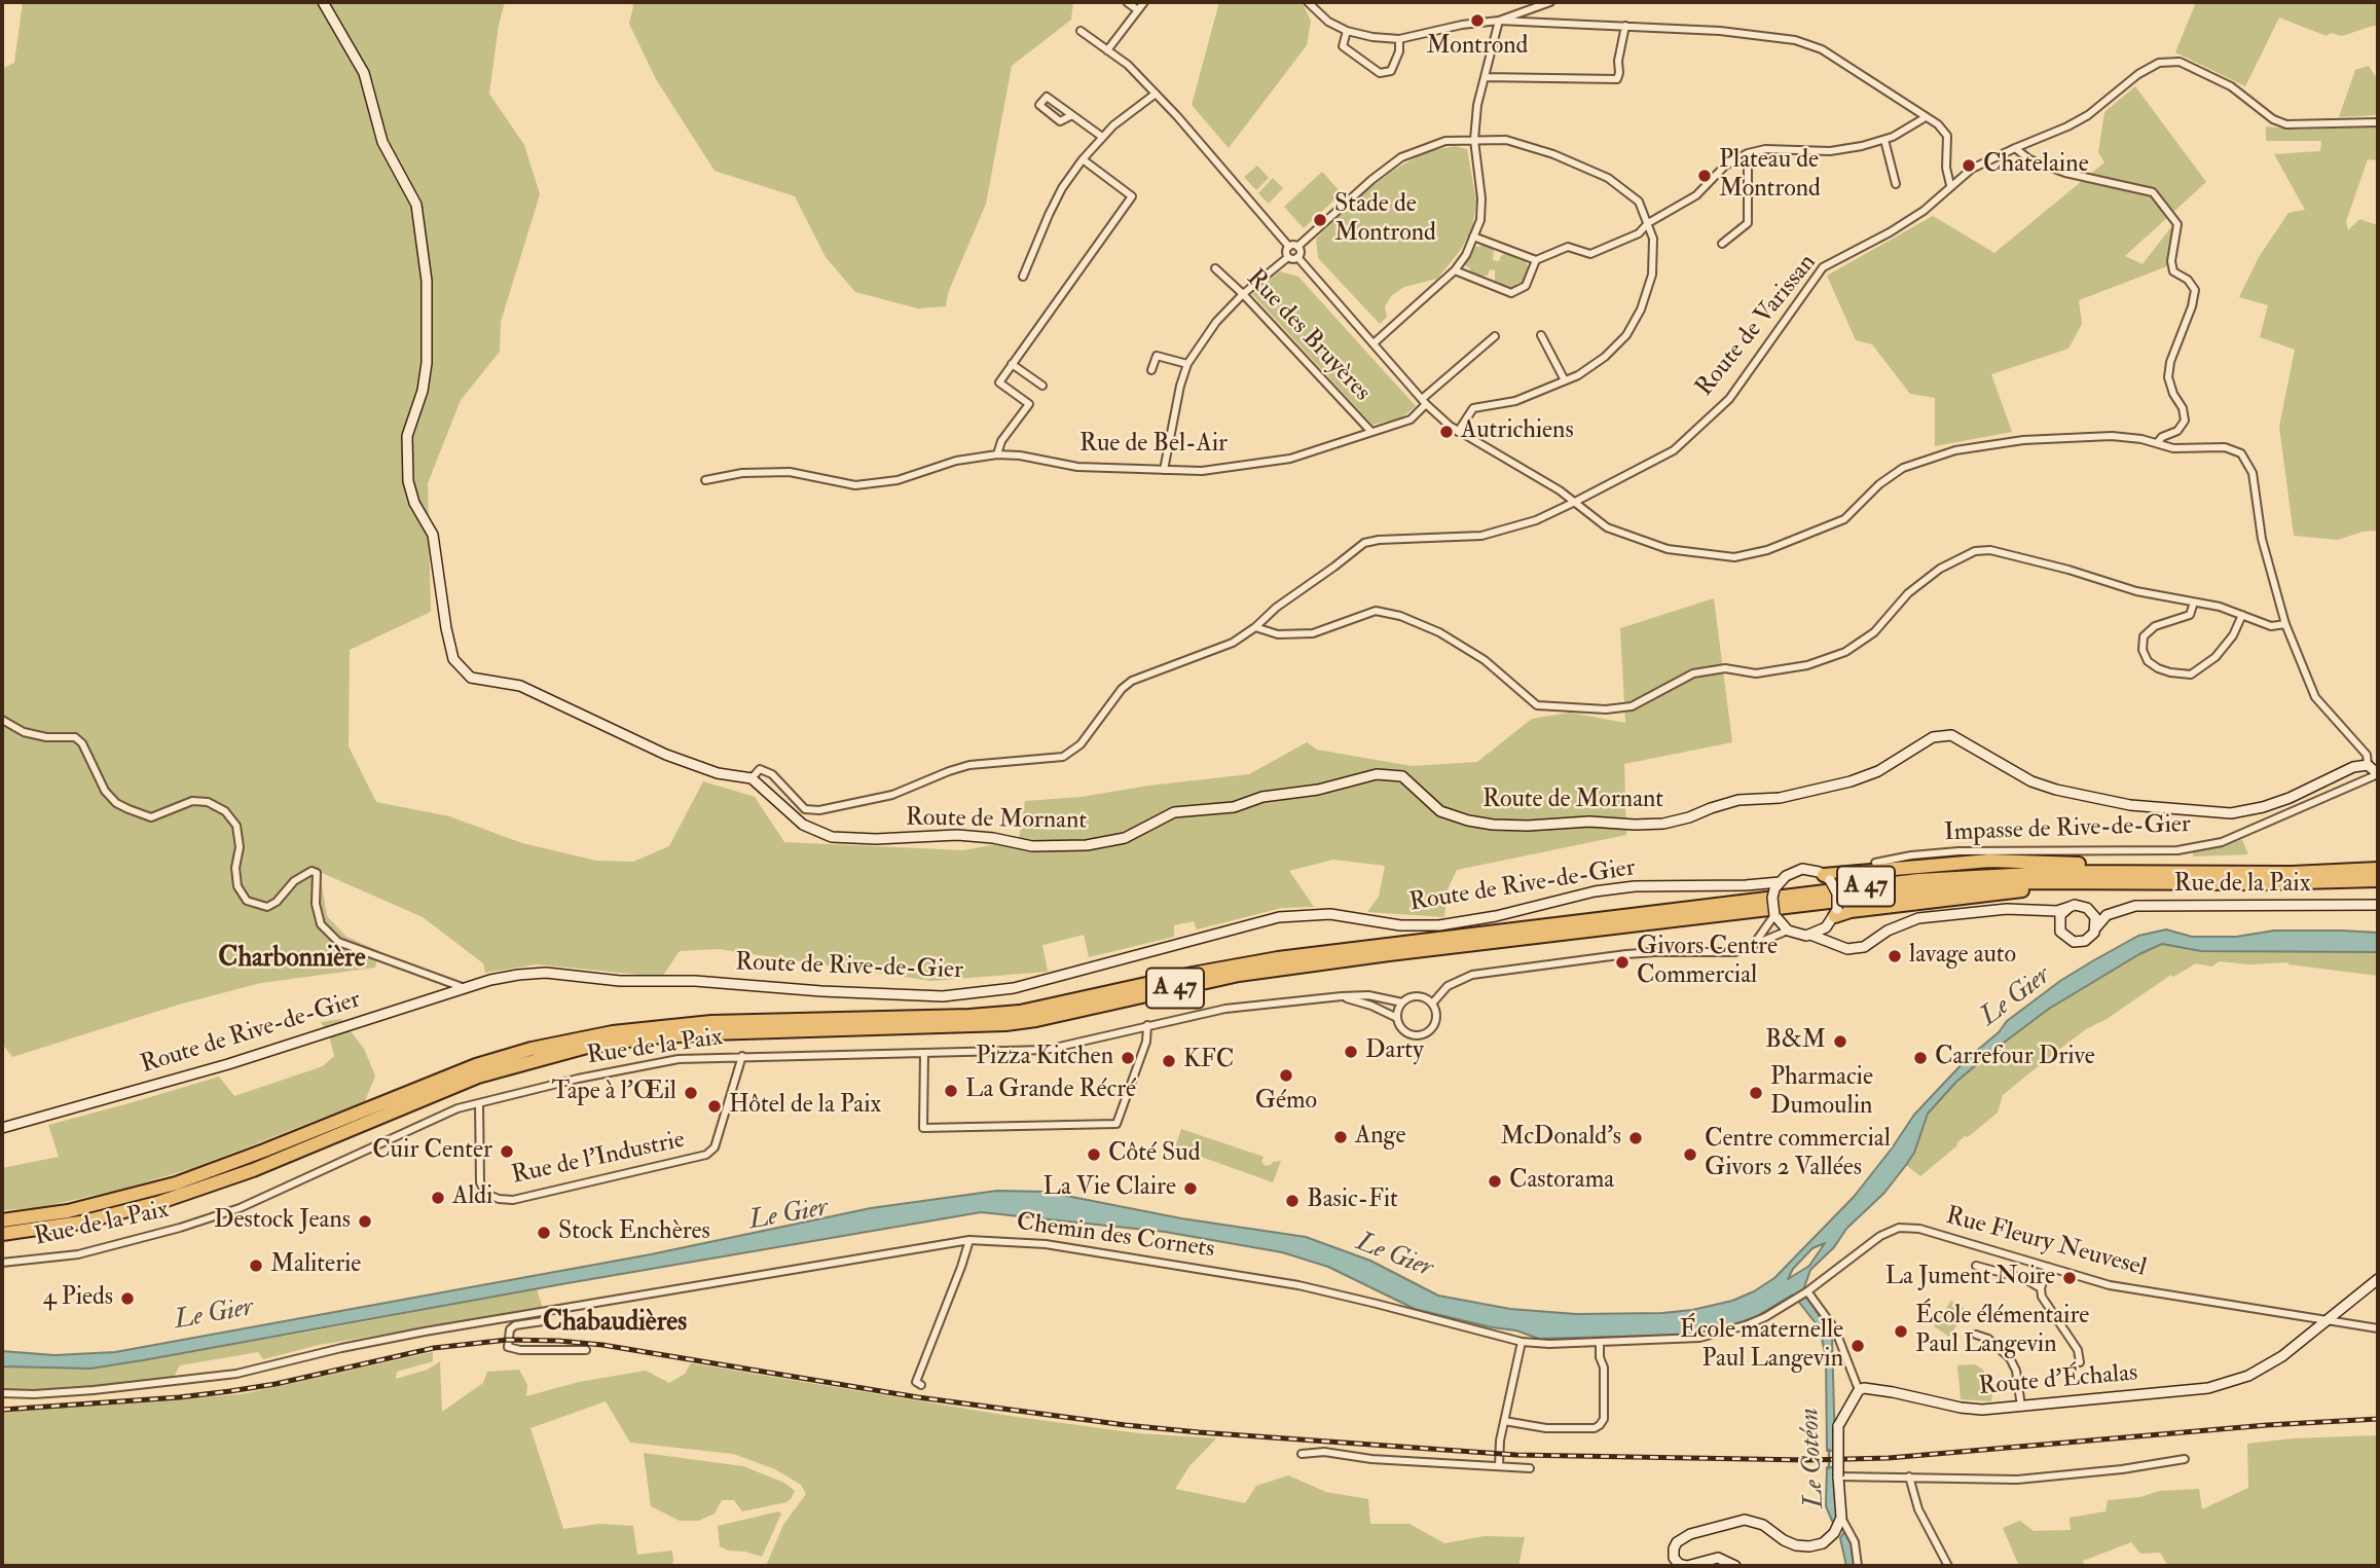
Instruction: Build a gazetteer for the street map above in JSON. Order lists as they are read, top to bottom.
{
  "streets": {
    "highway": ["A 47"],
    "main road": [
      "Route de Mornant",
      "Rue de la Paix",
      "Route de Rive-de-Gier",
      "Route d'Échalas"
    ],
    "street": [
      "Route de Varissan",
      "Rue des Bruyères",
      "Rue de Bel-Air",
      "Impasse de Rive-de-Gier",
      "Rue de l'Industrie",
      "Chemin des Cornets",
      "Rue Fleury Neuvesel"
    ]
  },
  "crossings": [
    ["Route de Varissan", "Route de Mornant"],
    ["Rue des Bruyères", "Rue de Bel-Air"],
    ["Rue de la Paix", "Rue de l'Industrie"],
    ["Chemin des Cornets", "Rue Fleury Neuvesel"],
    ["Rue Fleury Neuvesel", "Route d'Échalas"]
  ],
  "districts": ["Charbonnière", "Chabaudières"],
  "water": ["Le Gier", "Le Cotéon"],
  "places": [
    "Montrond",
    "Chatelaine",
    "Plateau de Montrond",
    "Stade de Montrond",
    "Autrichiens",
    "lavage auto",
    "Givors Centre Commercial",
    "B&M",
    "Darty",
    "Pizza Kitchen",
    "Carrefour Drive",
    "KFC",
    "Gémo",
    "La Grande Récré",
    "Tape à l'Œil",
    "Pharmacie Dumoulin",
    "Hôtel de la Paix",
    "Ange",
    "McDonald's",
    "Cuir Center",
    "Côté Sud",
    "Centre commercial Givors 2 Vallées",
    "Castorama",
    "La Vie Claire",
    "Aldi",
    "Basic-Fit",
    "Destock Jeans",
    "Stock Enchères",
    "Maliterie",
    "La Jument Noire",
    "4 Pieds",
    "École élémentaire Paul Langevin",
    "École maternelle Paul Langevin"
  ]
}
